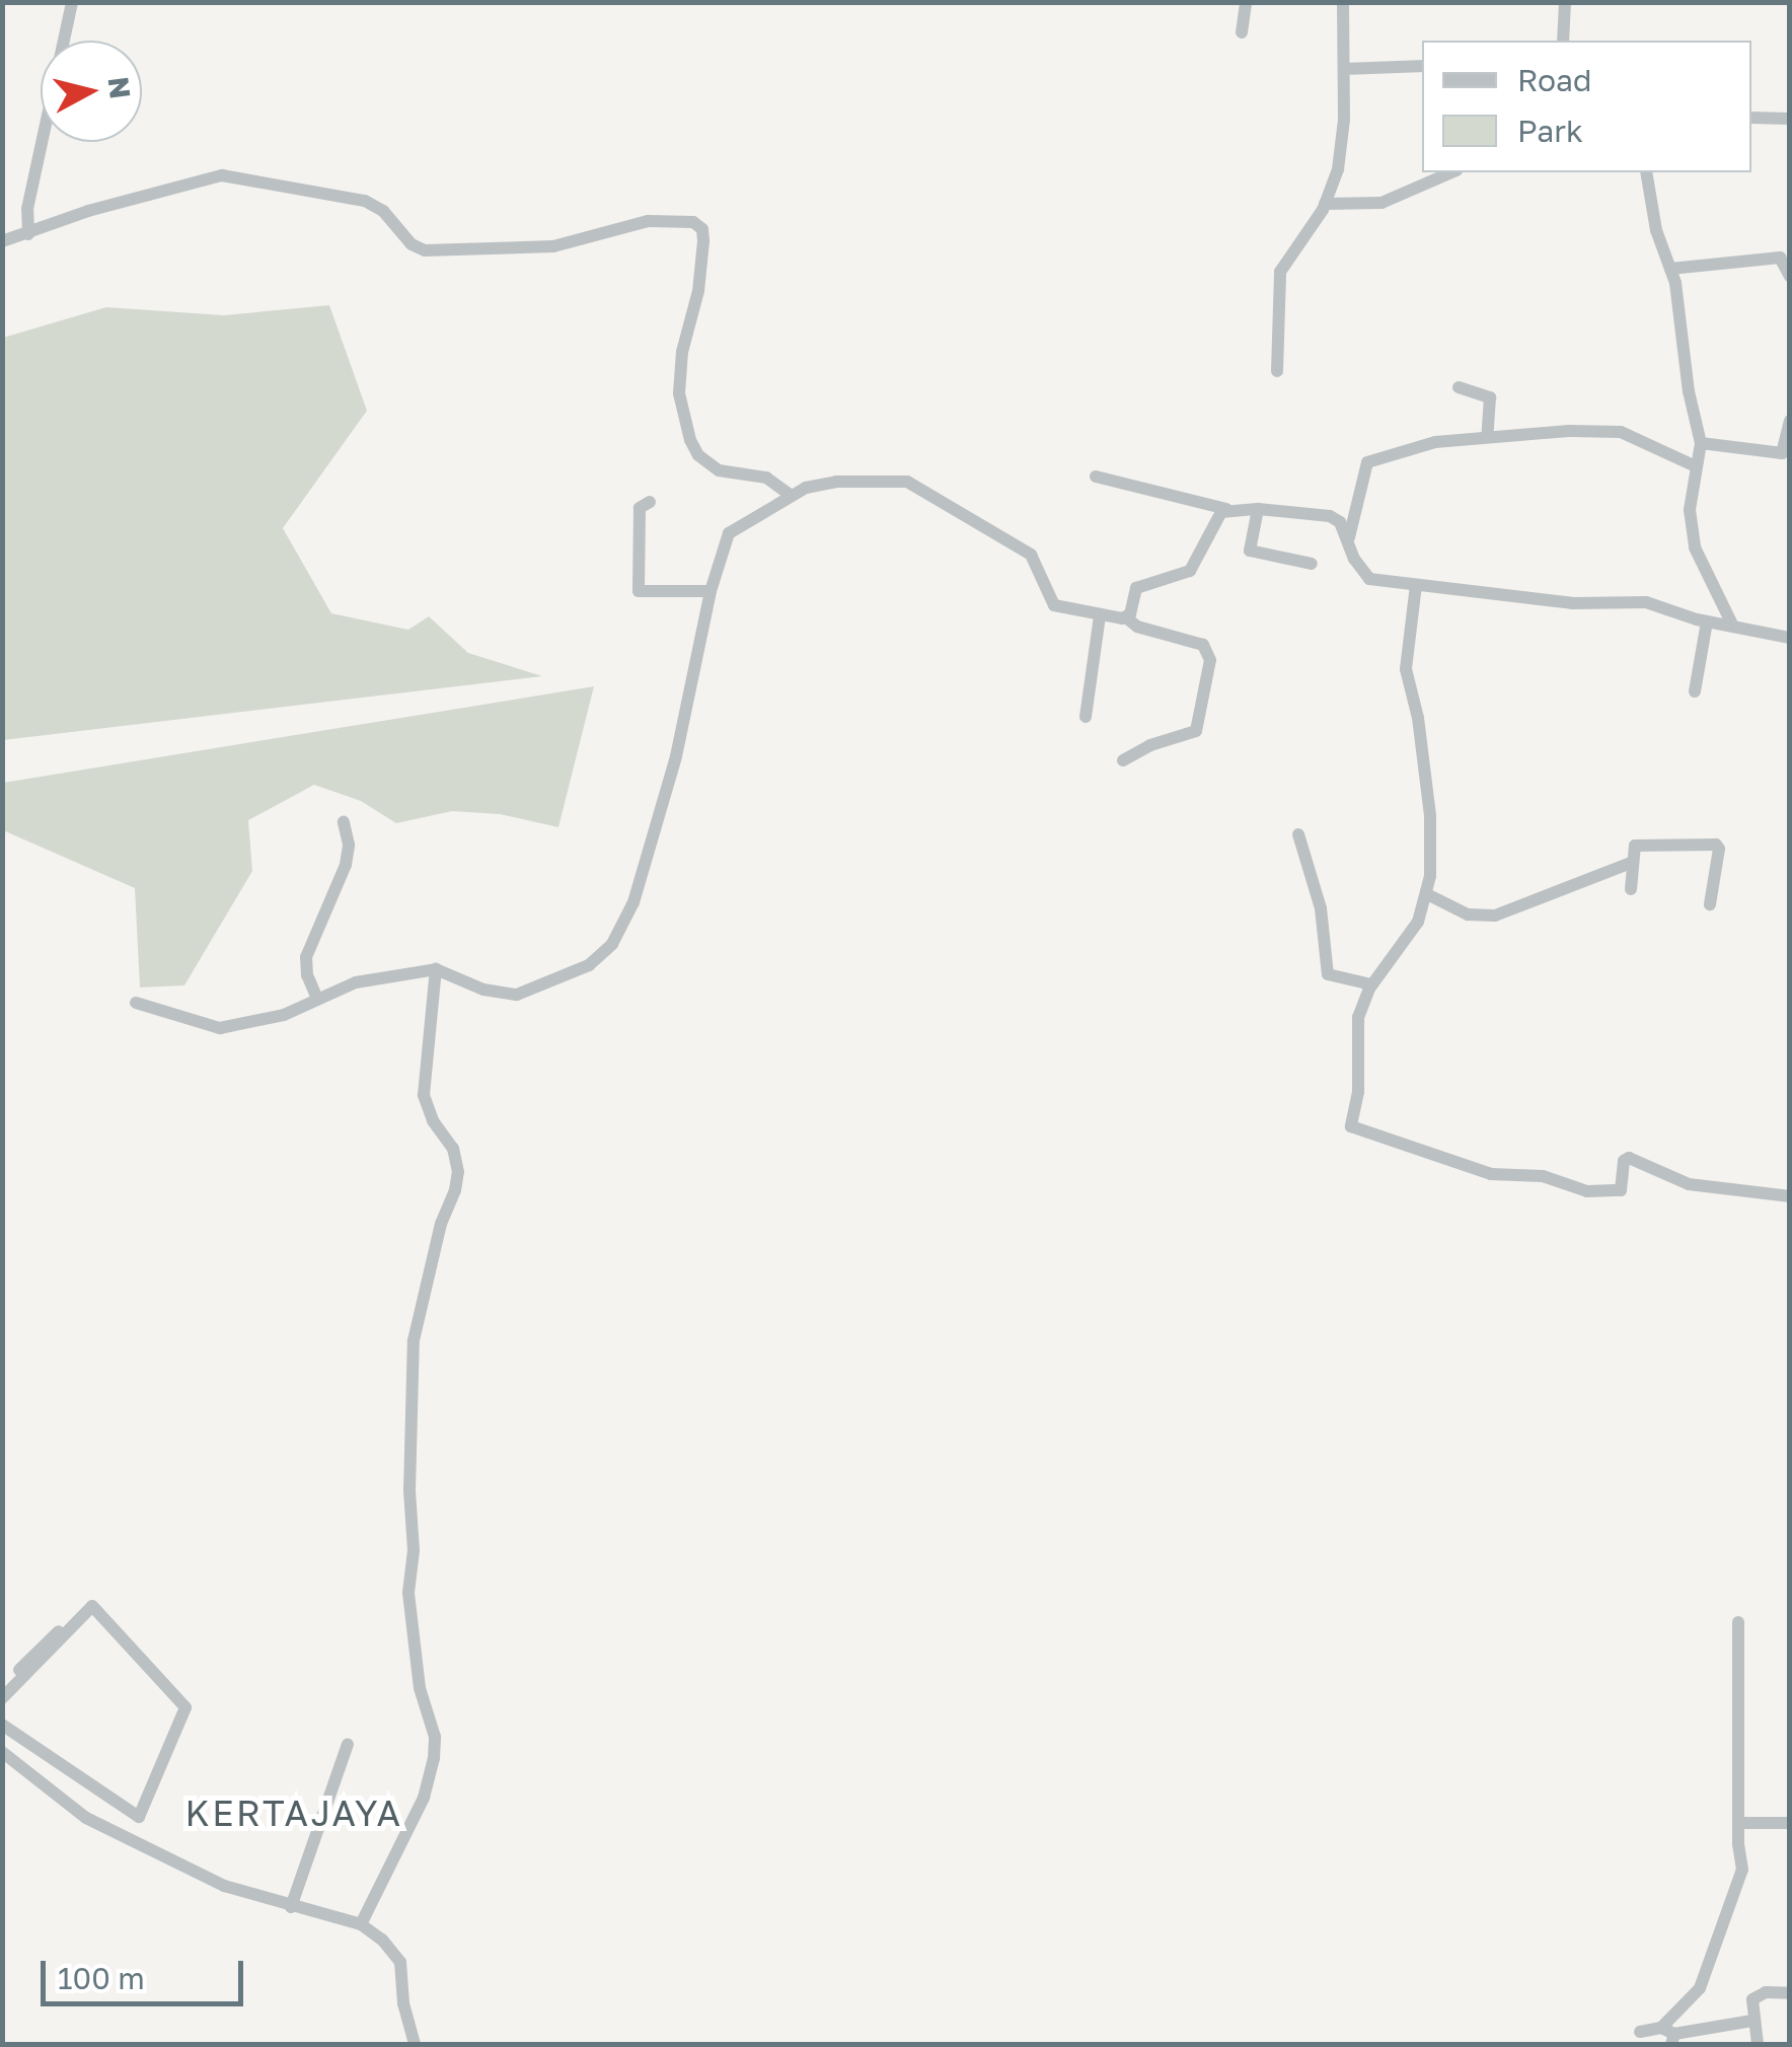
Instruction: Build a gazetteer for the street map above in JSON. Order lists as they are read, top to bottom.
{
  "districts": ["KERTAJAYA"],
  "legend": ["Road", "Park"],
  "scale_bar": "100 m",
  "north": "right"
}
